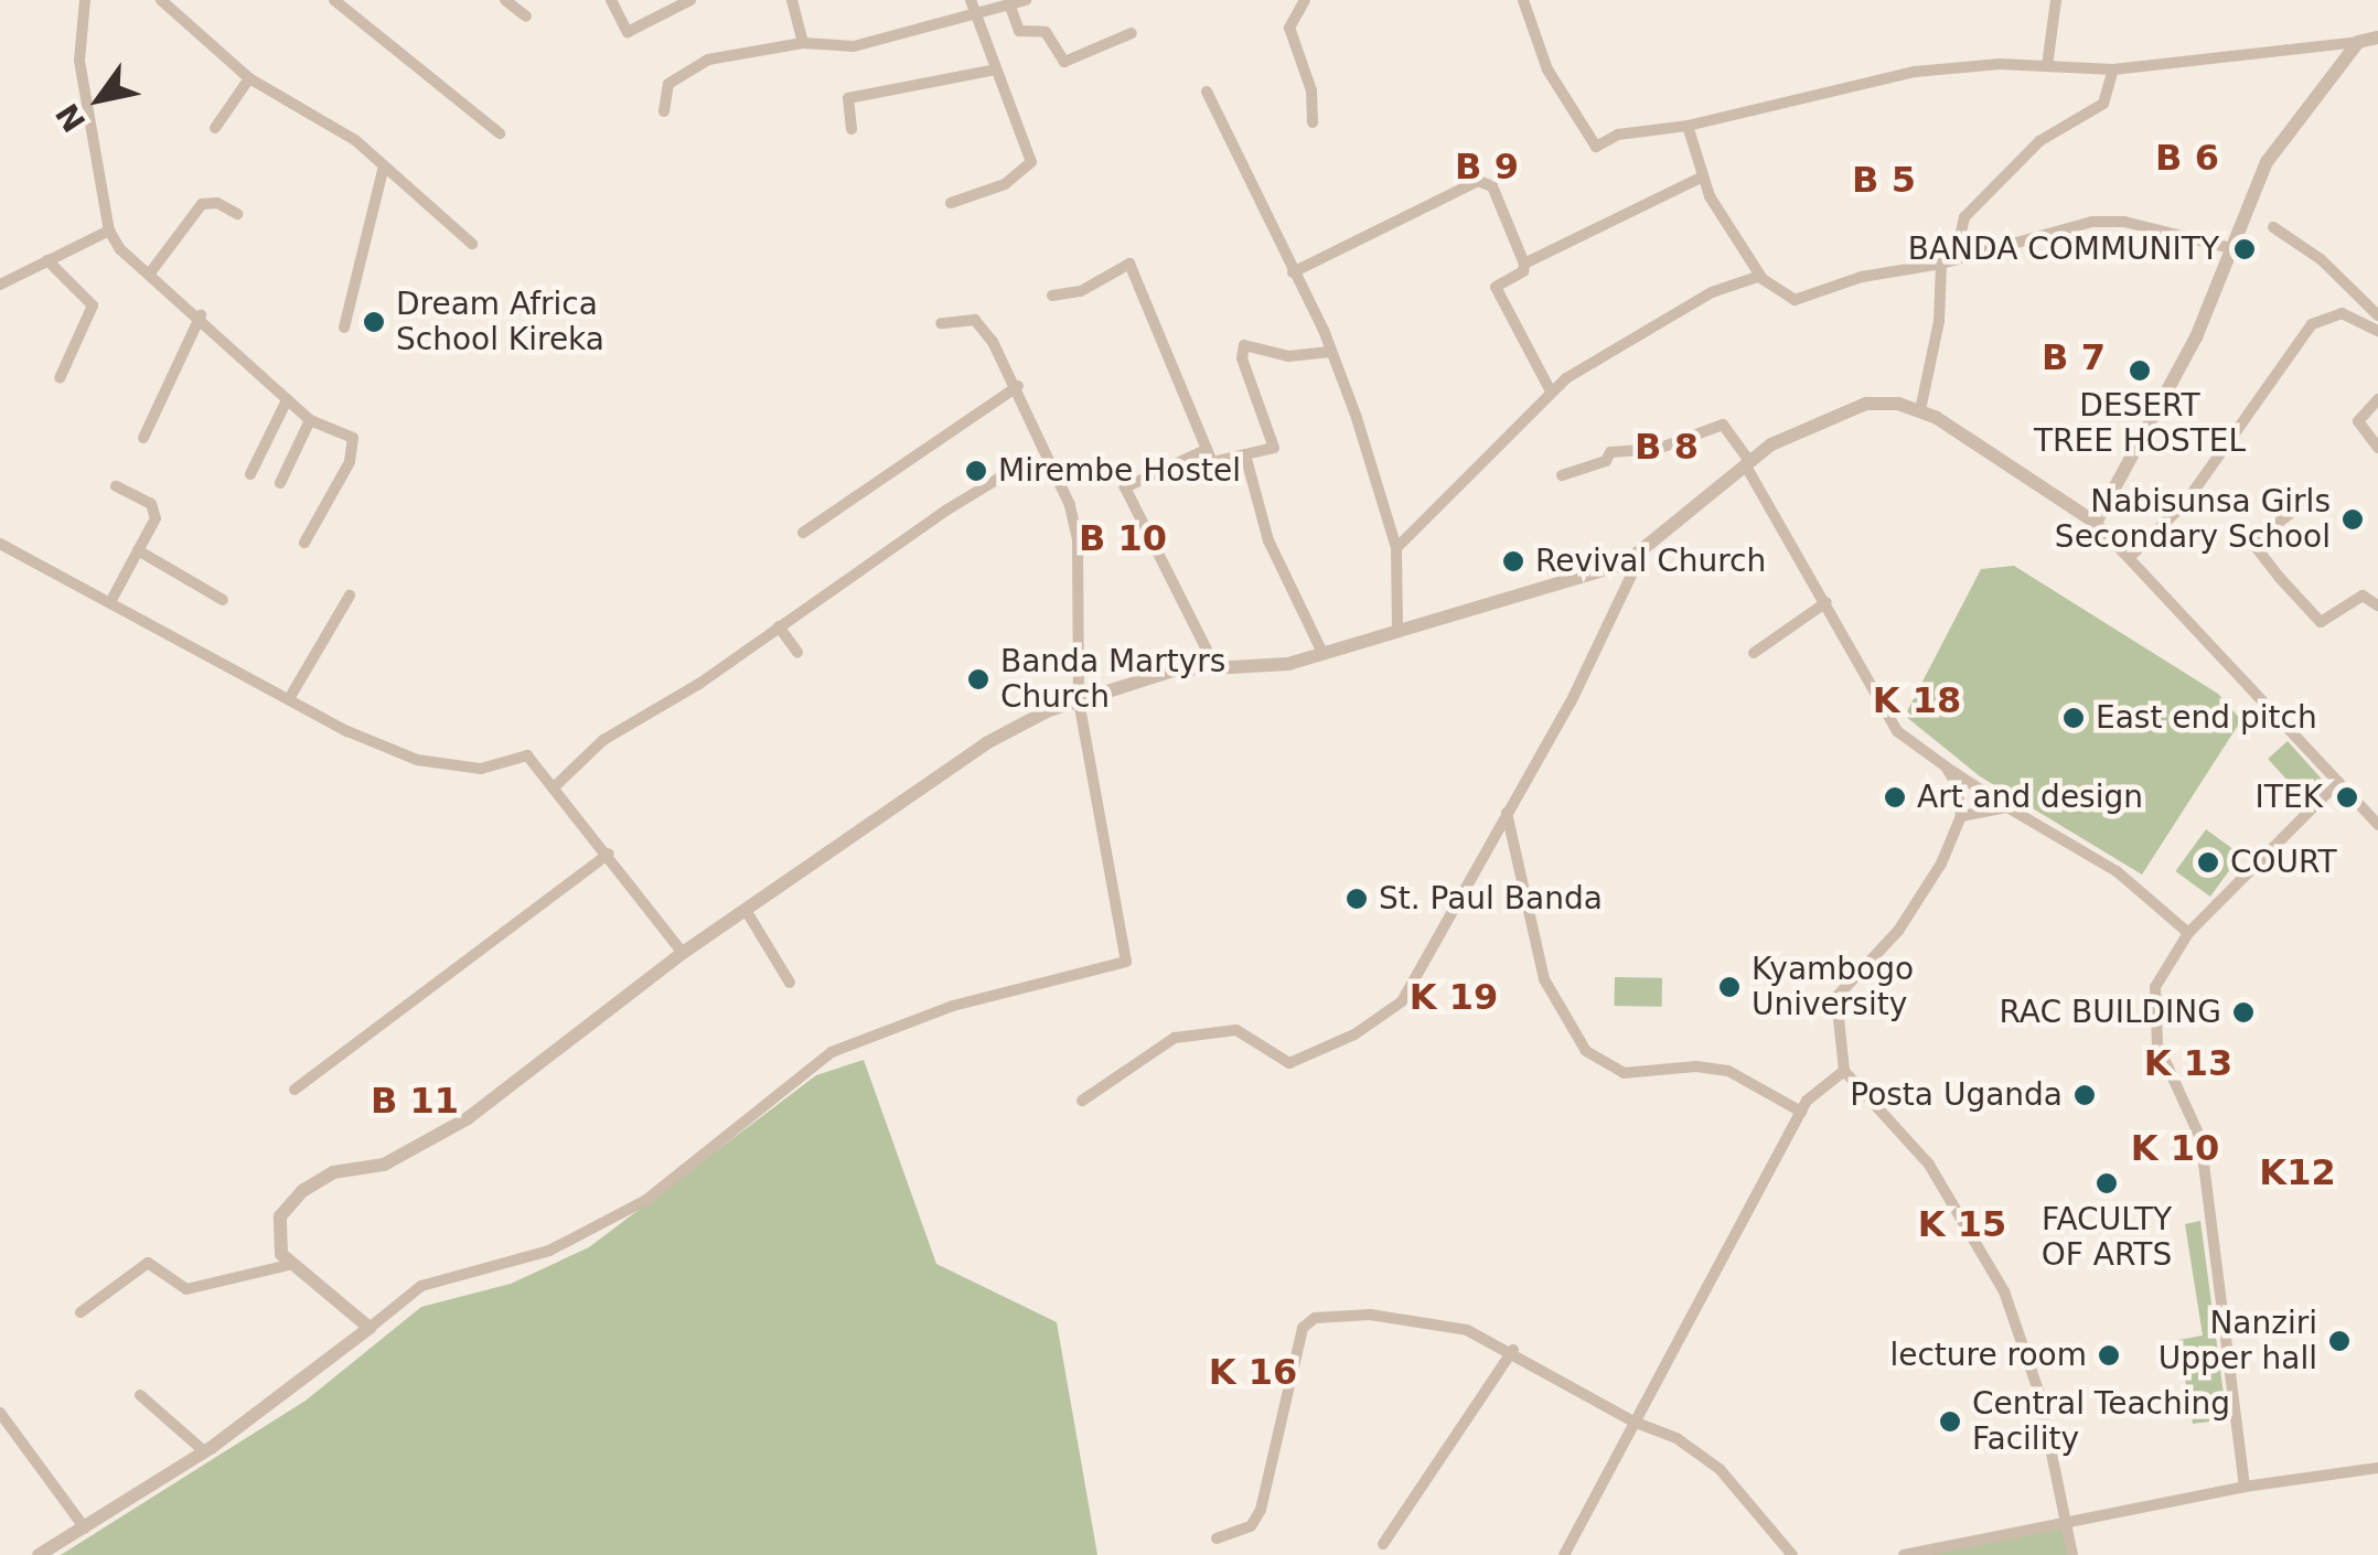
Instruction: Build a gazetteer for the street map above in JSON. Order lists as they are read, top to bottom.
{
  "districts": [
    "B 6",
    "B 9",
    "B 5",
    "B 7",
    "B 8",
    "B 10",
    "K 18",
    "K 19",
    "K 13",
    "B 11",
    "K 10",
    "K12",
    "K 15",
    "K 16"
  ],
  "places": [
    "BANDA COMMUNITY",
    "Dream Africa School Kireka",
    "DESERT TREE HOSTEL",
    "Mirembe Hostel",
    "Nabisunsa Girls Secondary School",
    "Revival Church",
    "Banda Martyrs Church",
    "East end pitch",
    "Art and design",
    "ITEK",
    "COURT",
    "St. Paul Banda",
    "Kyambogo University",
    "RAC BUILDING",
    "Posta Uganda",
    "FACULTY OF ARTS",
    "Nanziri Upper hall",
    "lecture room",
    "Central Teaching Facility"
  ],
  "north": "bottom left"
}
